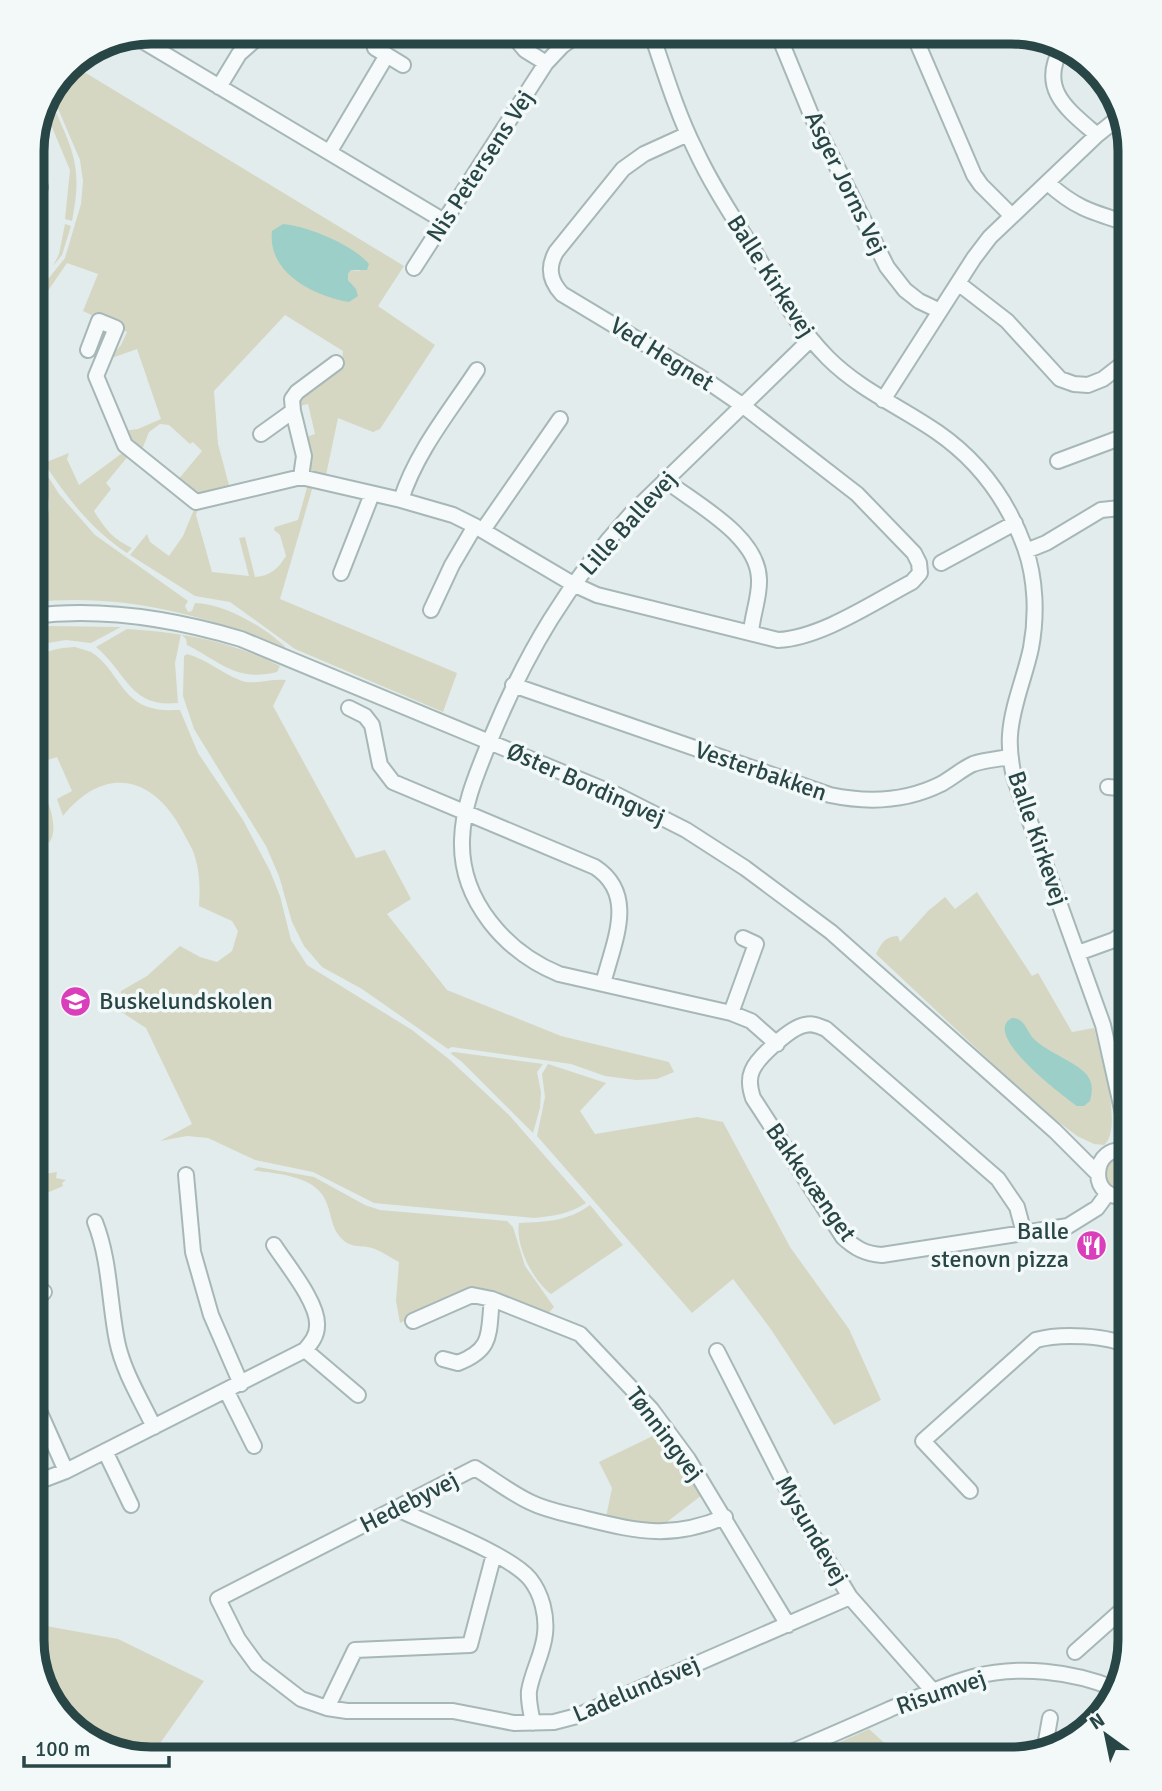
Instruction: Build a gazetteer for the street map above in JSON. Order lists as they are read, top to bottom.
{
  "streets": {
    "street": [
      "Nis Petersens Vej",
      "Asger Jorns Vej",
      "Balle Kirkevej",
      "Ved Hegnet",
      "Lille Ballevej",
      "Vesterbakken",
      "Øster Bordingvej",
      "Bakkevænget",
      "Tønningvej",
      "Hedebyvej",
      "Mysundevej",
      "Ladelundsvej",
      "Risumvej"
    ]
  },
  "crossings": [
    ["Balle Kirkevej", "Ved Hegnet"],
    ["Balle Kirkevej", "Lille Ballevej"],
    ["Balle Kirkevej", "Vesterbakken"],
    ["Balle Kirkevej", "Øster Bordingvej"],
    ["Ved Hegnet", "Lille Ballevej"],
    ["Lille Ballevej", "Vesterbakken"],
    ["Lille Ballevej", "Øster Bordingvej"],
    ["Øster Bordingvej", "Bakkevænget"],
    ["Tønningvej", "Hedebyvej"],
    ["Tønningvej", "Ladelundsvej"],
    ["Hedebyvej", "Ladelundsvej"],
    ["Mysundevej", "Ladelundsvej"],
    ["Mysundevej", "Risumvej"]
  ],
  "places": {
    "school or university": ["Buskelundskolen"],
    "restaurant": ["Balle stenovn pizza"]
  },
  "scale_bar": "100 m",
  "north": "top left"
}
